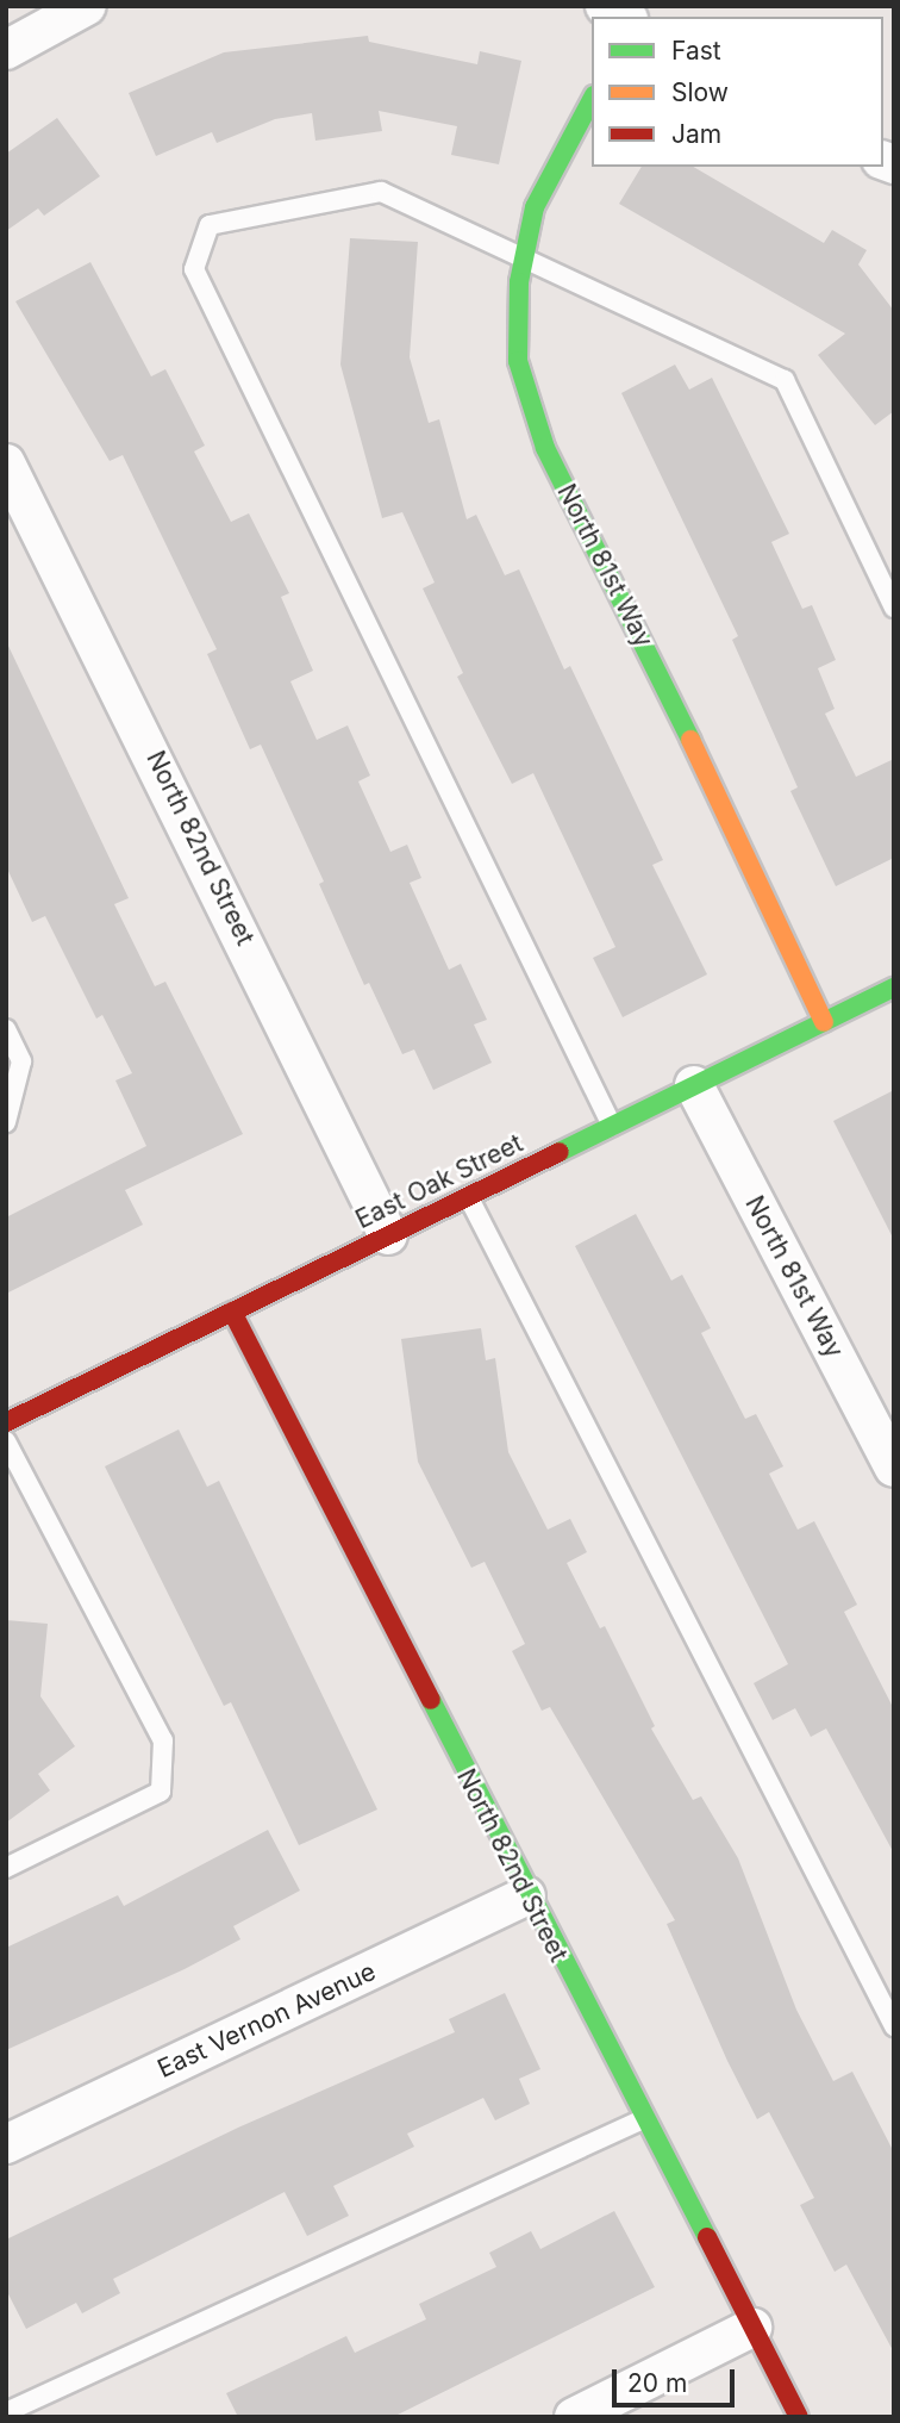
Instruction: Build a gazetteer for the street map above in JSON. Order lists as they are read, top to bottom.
{
  "streets": {
    "street": [
      "North 81st Way",
      "North 82nd Street",
      "East Oak Street",
      "East Vernon Avenue"
    ]
  },
  "crossings": [
    ["North 81st Way", "East Oak Street"],
    ["North 82nd Street", "East Oak Street"],
    ["North 82nd Street", "East Vernon Avenue"]
  ],
  "legend": ["Fast", "Slow", "Jam"],
  "scale_bar": "20 m"
}
